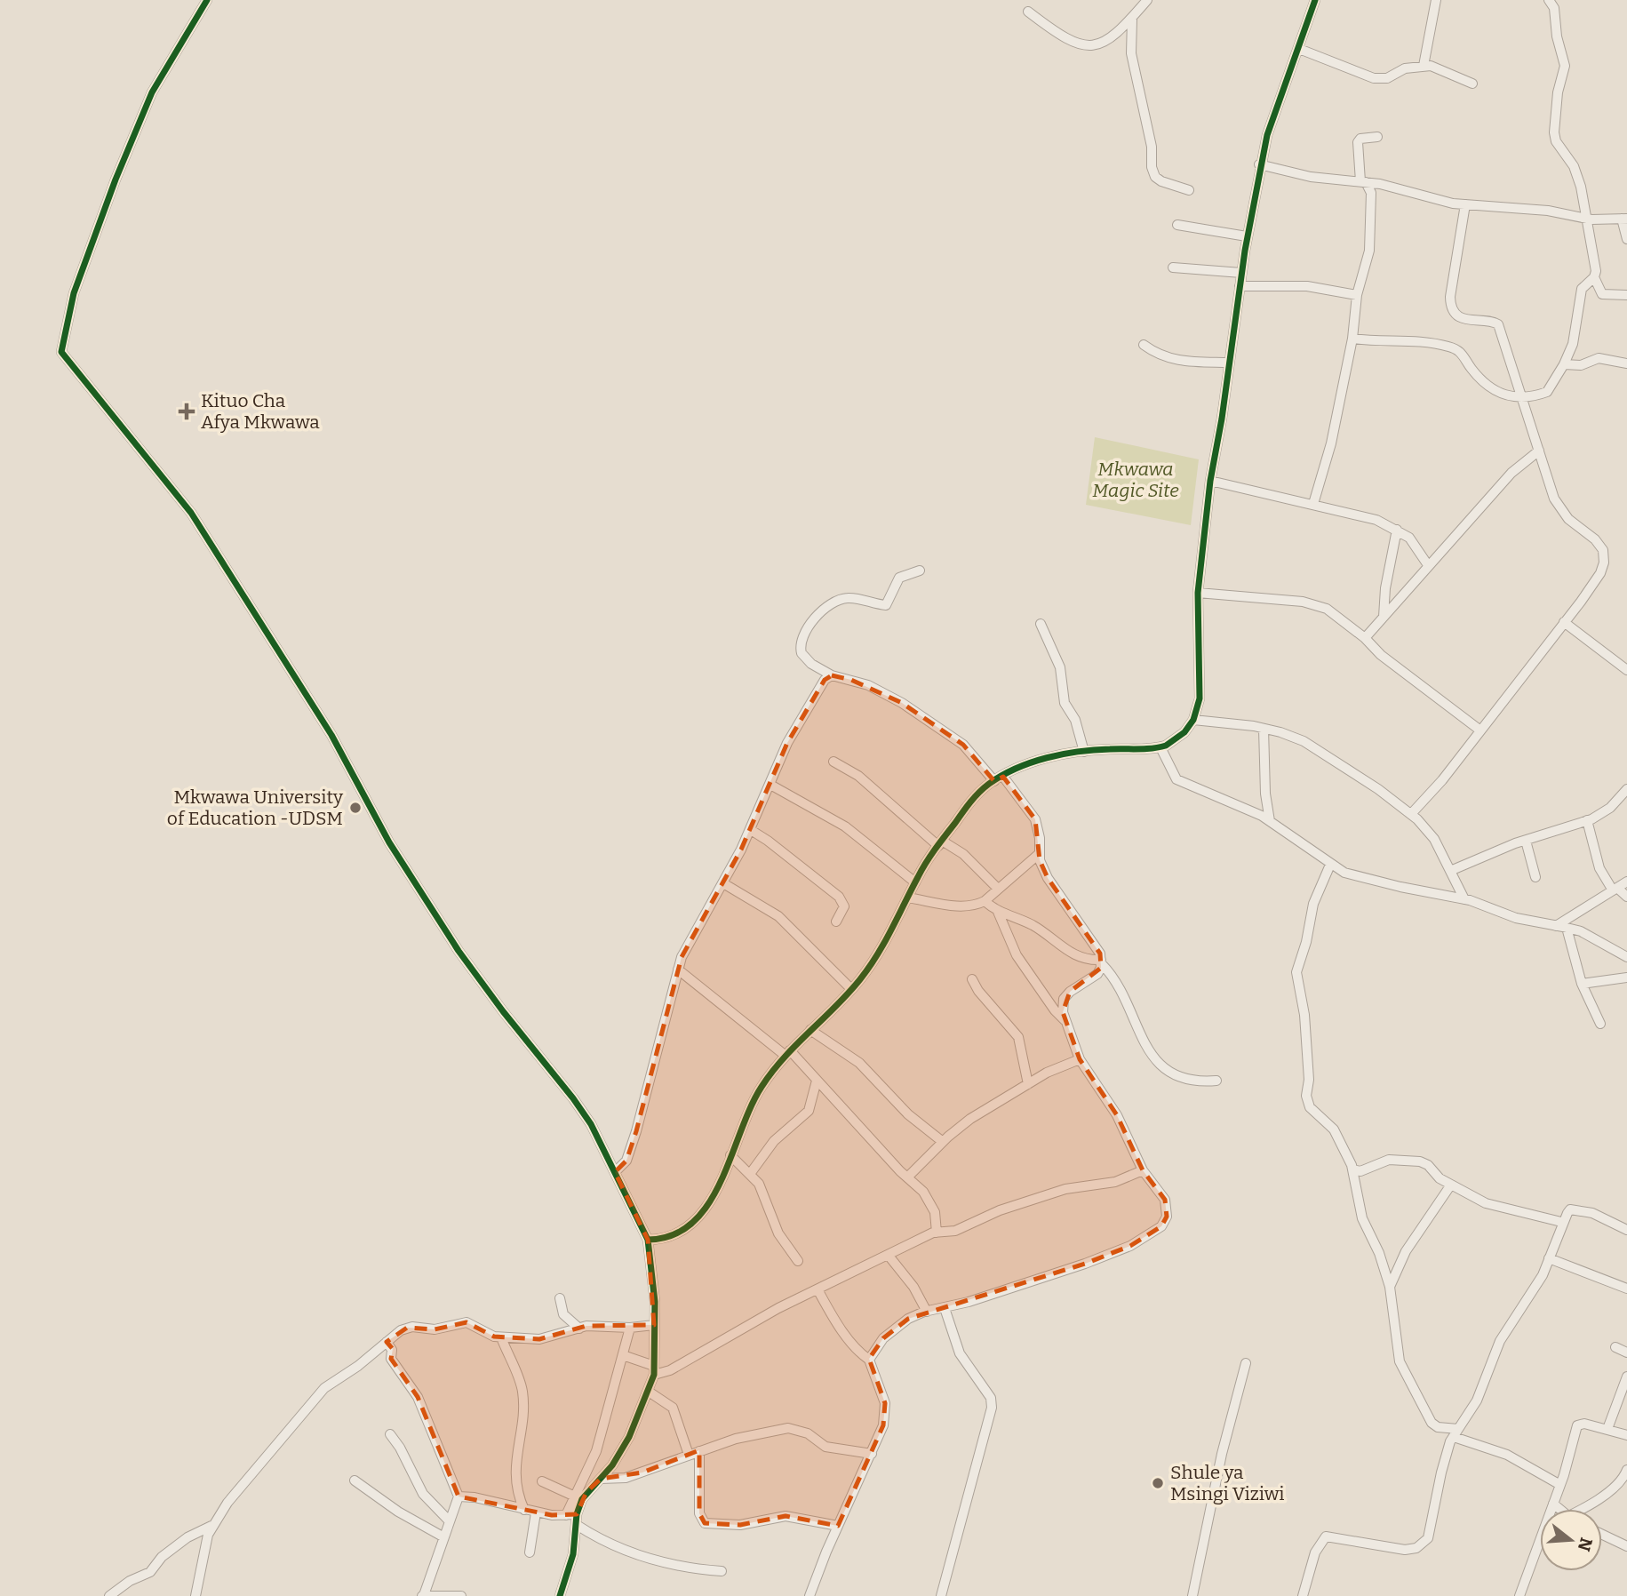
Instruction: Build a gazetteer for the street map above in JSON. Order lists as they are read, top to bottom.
{
  "parks": ["Mkwawa Magic Site"],
  "places": {
    "health": ["Kituo Cha Afya Mkwawa"],
    "other": ["Mkwawa University of Education -UDSM", "Shule ya Msingi Viziwi"]
  },
  "north": "right"
}
